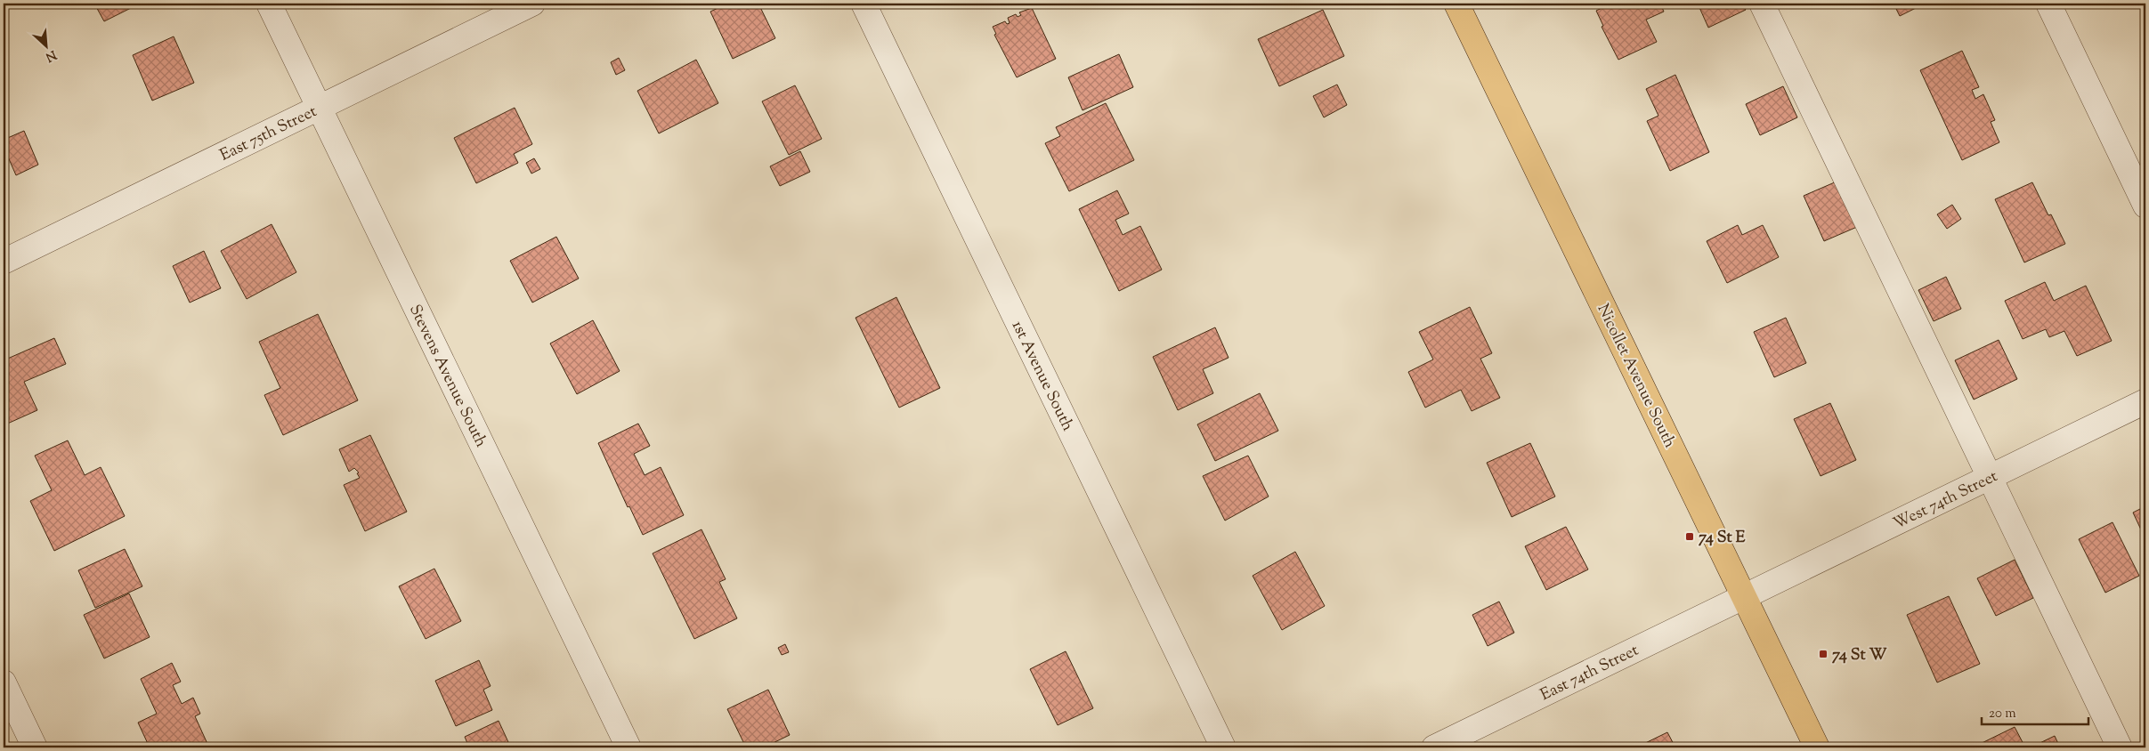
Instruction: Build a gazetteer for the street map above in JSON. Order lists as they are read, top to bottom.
{
  "streets": {
    "main road": ["Nicollet Avenue South"],
    "street": [
      "East 75th Street",
      "Stevens Avenue South",
      "1st Avenue South",
      "West 74th Street",
      "East 74th Street"
    ]
  },
  "crossings": [
    ["East 75th Street", "Stevens Avenue South"],
    ["Nicollet Avenue South", "West 74th Street"],
    ["Nicollet Avenue South", "East 74th Street"],
    ["West 74th Street", "East 74th Street"]
  ],
  "places": {
    "transit": ["74 St E", "74 St W"]
  },
  "scale_bar": "20 m",
  "north": "bottom right"
}
